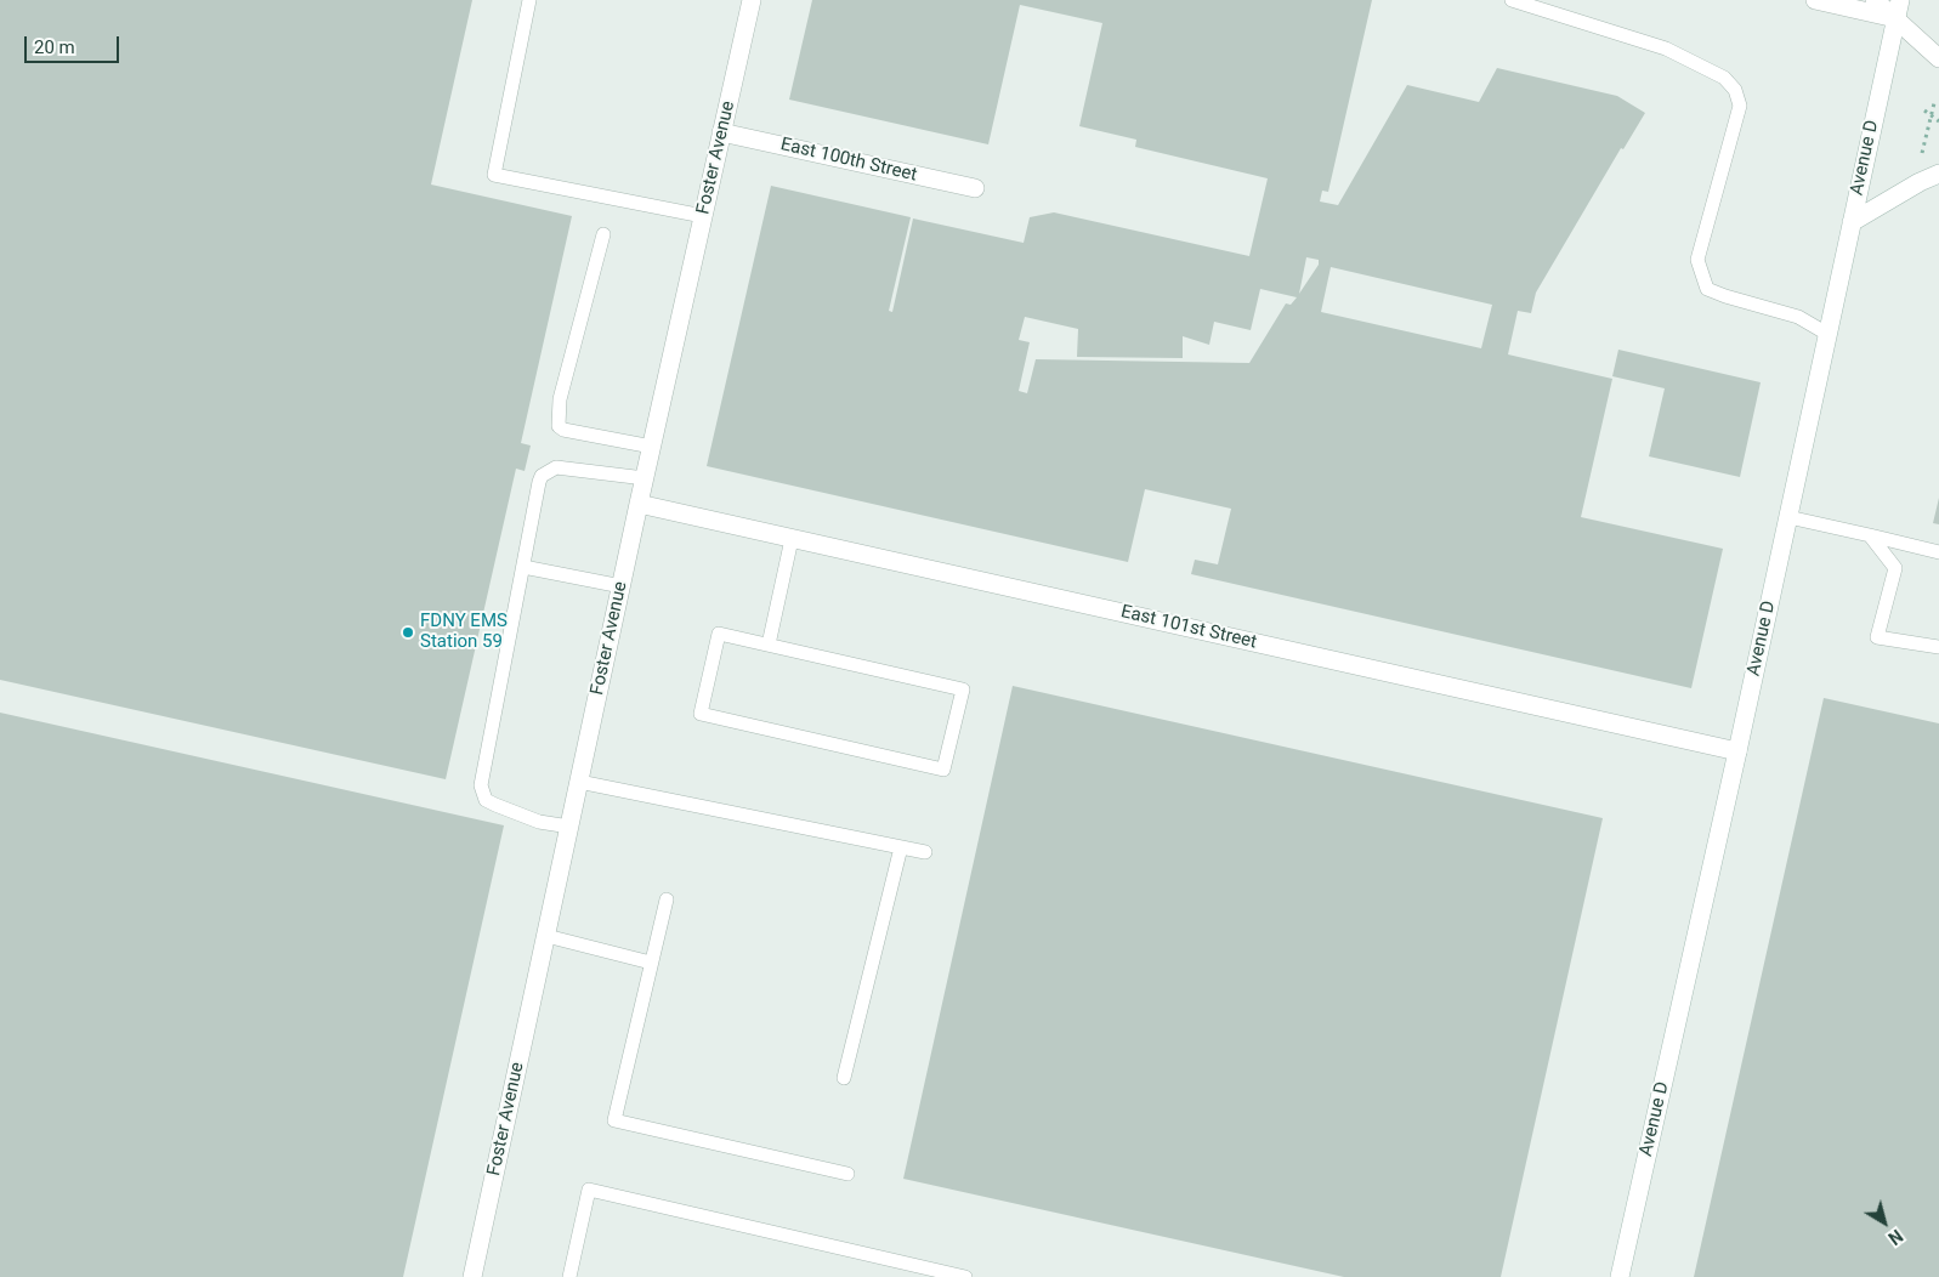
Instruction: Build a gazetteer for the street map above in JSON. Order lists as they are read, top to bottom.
{
  "streets": {
    "street": [
      "Foster Avenue",
      "Avenue D",
      "East 100th Street",
      "East 101st Street"
    ]
  },
  "crossings": [
    ["Foster Avenue", "East 100th Street"],
    ["Foster Avenue", "East 101st Street"],
    ["Avenue D", "East 101st Street"]
  ],
  "places": ["FDNY EMS Station 59"],
  "scale_bar": "20 m",
  "north": "bottom right"
}
